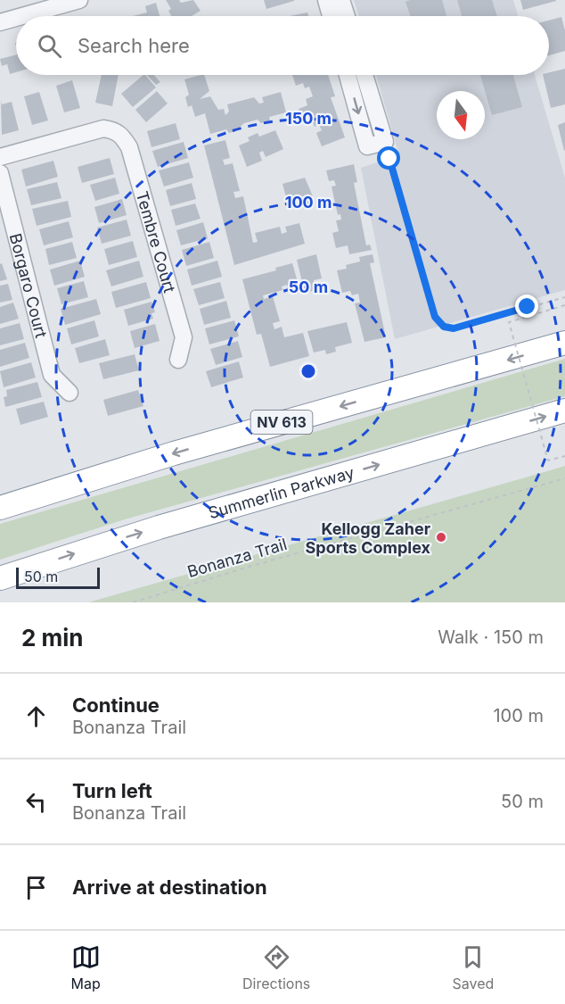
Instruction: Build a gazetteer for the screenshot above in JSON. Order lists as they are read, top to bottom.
{
  "streets": {
    "highway": ["NV 613", "Summerlin Parkway"],
    "street": ["Tembre Court", "Borgaro Court"],
    "path": ["Bonanza Trail"]
  },
  "places": ["Kellogg Zaher Sports Complex"],
  "scale_bar": "50 m",
  "north": "bottom",
  "page": {
    "search": "Search here",
    "scale": "50 m",
    "heading": ["2 min", "Walk · 150 m"],
    "list": [
      ["Continue", "Bonanza Trail", "100 m"],
      ["Turn left", "Bonanza Trail", "50 m"],
      "Arrive at destination"
    ],
    "nav": ["Map", "Directions", "Saved"]
  },
  "rings": ["150 m", "100 m", "50 m"]
}
